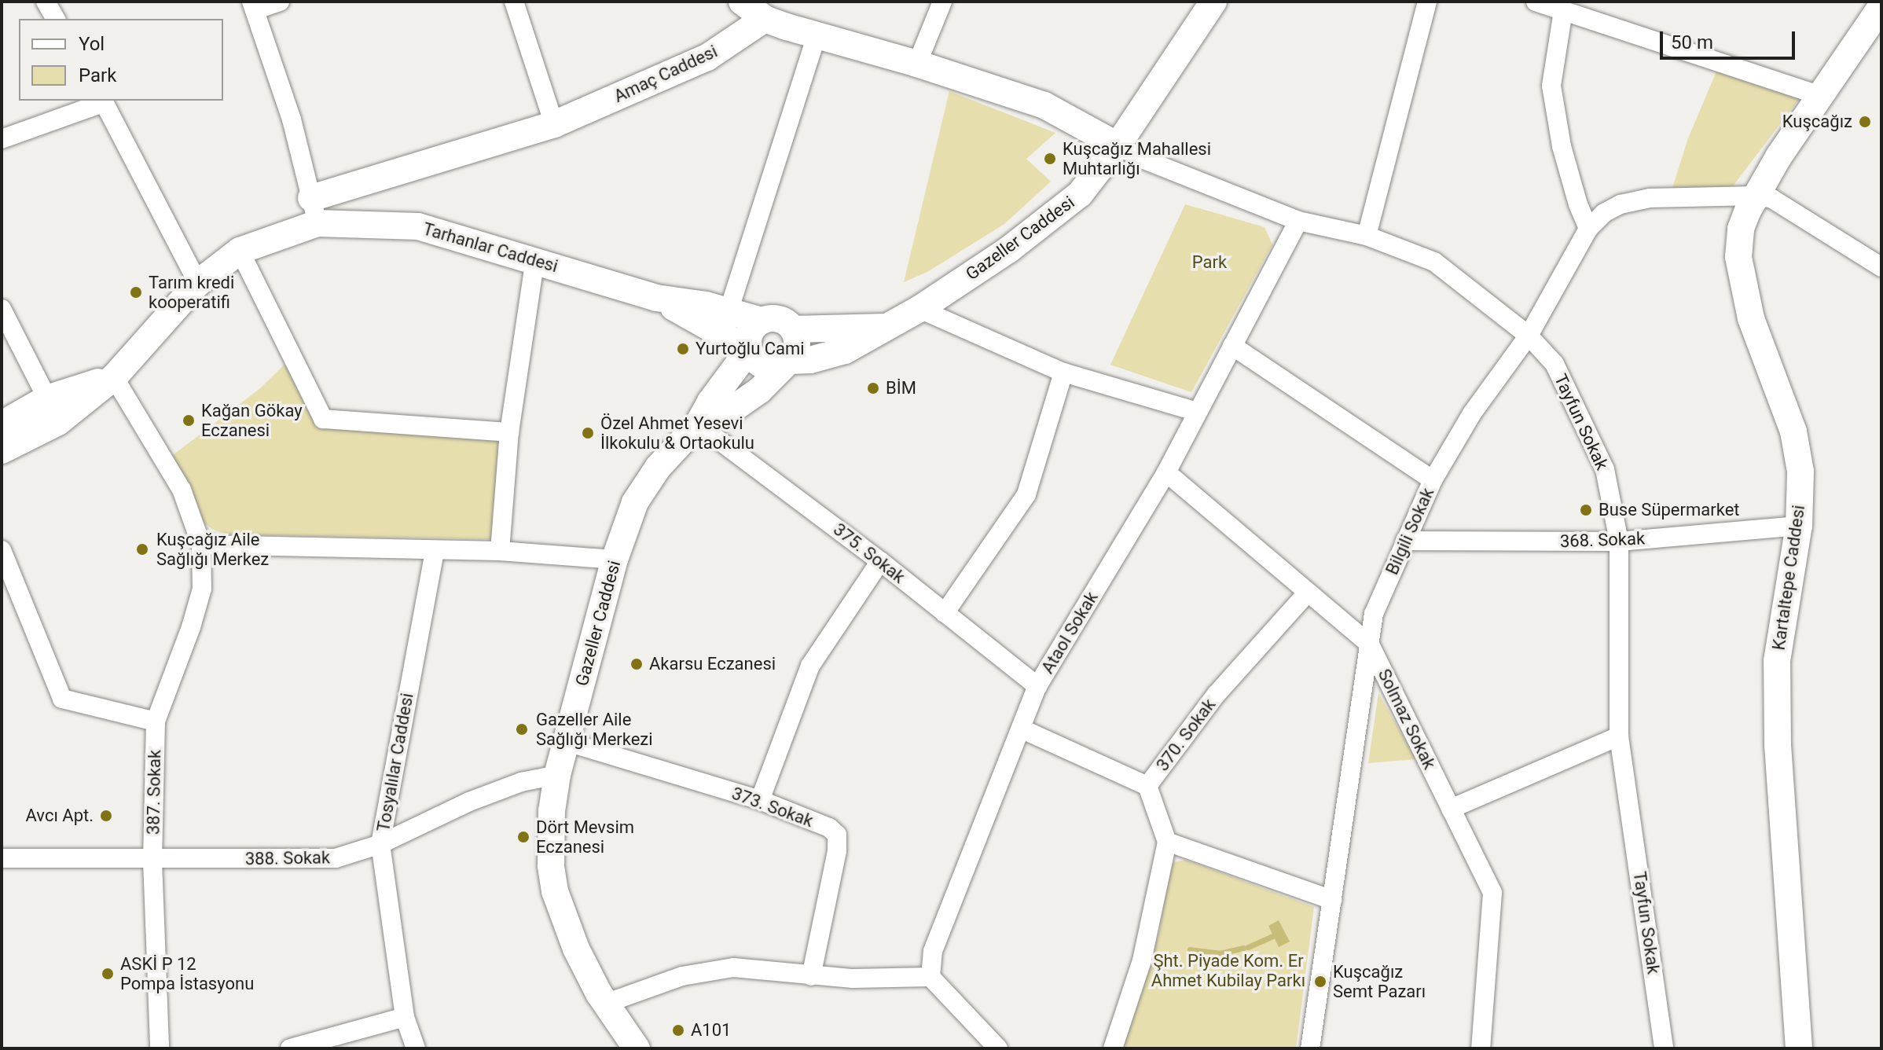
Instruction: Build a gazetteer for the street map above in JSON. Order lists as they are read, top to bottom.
{
  "streets": {
    "street": [
      "Amaç Caddesi",
      "Gazeller Caddesi",
      "Tarhanlar Caddesi",
      "Tayfun Sokak",
      "Bilgili Sokak",
      "368. Sokak",
      "375. Sokak",
      "Kartaltepe Caddesi",
      "Ataol Sokak",
      "Solmaz Sokak",
      "370. Sokak",
      "Tosyalılar Caddesi",
      "387. Sokak",
      "373. Sokak",
      "388. Sokak"
    ]
  },
  "crossings": [
    ["Amaç Caddesi", "Tarhanlar Caddesi"],
    ["Gazeller Caddesi", "Tarhanlar Caddesi"],
    ["Gazeller Caddesi", "Tayfun Sokak"],
    ["Gazeller Caddesi", "375. Sokak"],
    ["Gazeller Caddesi", "373. Sokak"],
    ["Gazeller Caddesi", "388. Sokak"],
    ["Tarhanlar Caddesi", "387. Sokak"],
    ["Tayfun Sokak", "Bilgili Sokak"],
    ["Tayfun Sokak", "368. Sokak"],
    ["Tayfun Sokak", "Ataol Sokak"],
    ["Bilgili Sokak", "368. Sokak"],
    ["Bilgili Sokak", "Kartaltepe Caddesi"],
    ["Bilgili Sokak", "Solmaz Sokak"],
    ["368. Sokak", "Kartaltepe Caddesi"],
    ["375. Sokak", "Ataol Sokak"],
    ["Ataol Sokak", "Solmaz Sokak"],
    ["Solmaz Sokak", "370. Sokak"],
    ["Tosyalılar Caddesi", "388. Sokak"],
    ["387. Sokak", "388. Sokak"]
  ],
  "parks": ["Park", "Şht. Piyade Kom. Er Ahmet Kubilay Parkı"],
  "places": [
    "Kuşcağız",
    "Kuşcağız Mahallesi Muhtarlığı",
    "Tarım kredi kooperatifi",
    "Yurtoğlu Cami",
    "BİM",
    "Kağan Gökay Eczanesi",
    "Özel Ahmet Yesevi İlkokulu & Ortaokulu",
    "Buse Süpermarket",
    "Kuşcağız Aile Sağlığı Merkez",
    "Akarsu Eczanesi",
    "Gazeller Aile Sağlığı Merkezi",
    "Avcı Apt.",
    "Dört Mevsim Eczanesi",
    "ASKİ P 12 Pompa İstasyonu",
    "Kuşcağız Semt Pazarı",
    "A101"
  ],
  "legend": ["Yol", "Park"],
  "scale_bar": "50 m"
}
